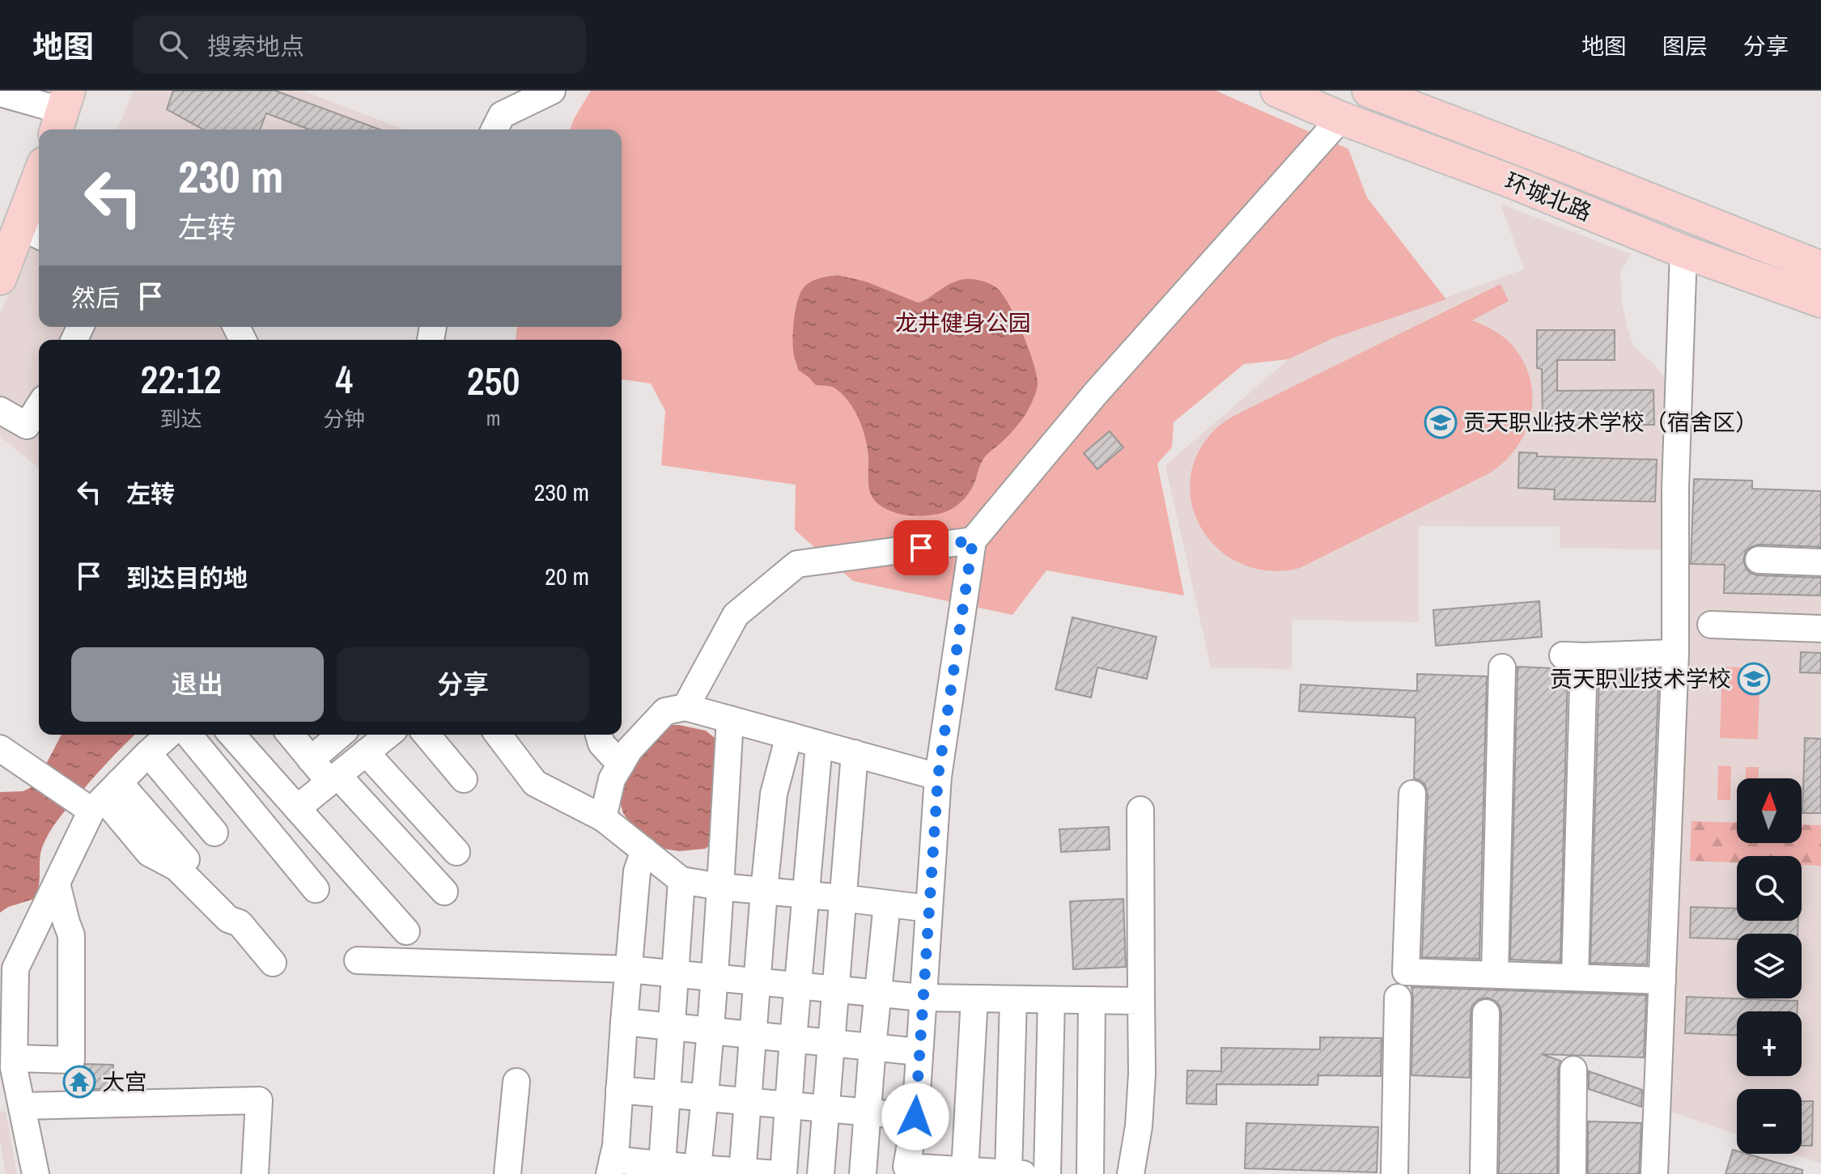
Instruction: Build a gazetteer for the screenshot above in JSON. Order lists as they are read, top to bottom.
{
  "streets": {
    "main road": ["环城北路"]
  },
  "parks": ["龙井健身公园"],
  "places": {
    "school or university": ["贡天职业技术学校（宿舍区）", "贡天职业技术学校"],
    "temple": ["大宫"]
  },
  "north": "top",
  "page": {
    "header": "地图",
    "search": "搜索地点",
    "nav": ["地图", "图层", "分享"],
    "turn": ["230 m", "左转"],
    "then": "然后",
    "eta": [
      "22:12",
      "到达",
      "4",
      "分钟",
      "250",
      "m"
    ],
    "list": [
      {
        "name": "左转",
        "value": "230 m"
      },
      {
        "name": "到达目的地",
        "value": "20 m"
      }
    ],
    "buttons": ["退出", "分享"],
    "map_buttons": ["+", "−"]
  }
}
